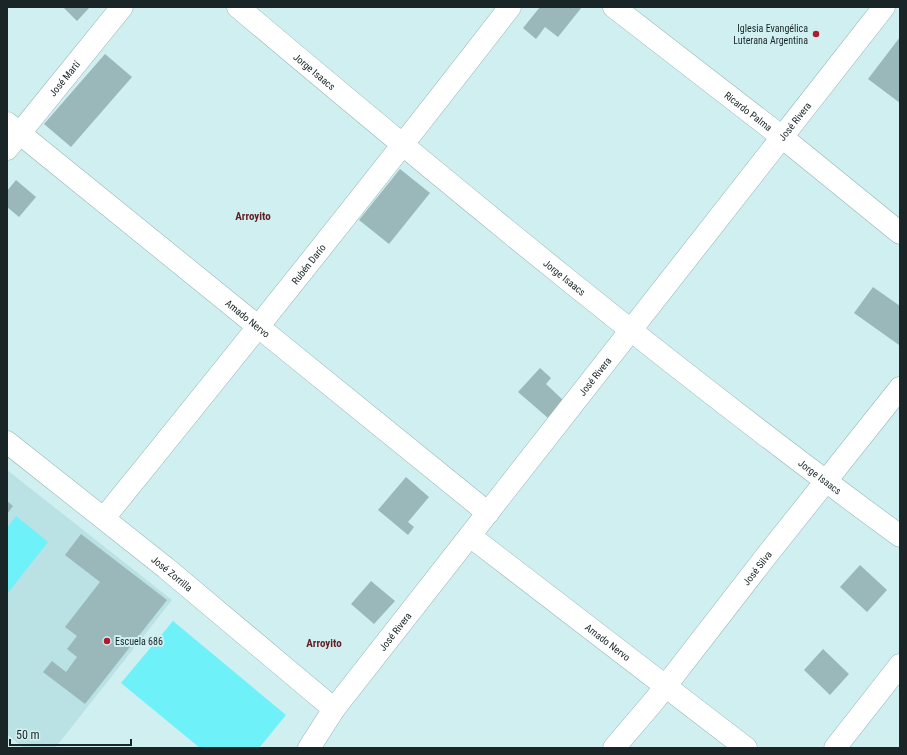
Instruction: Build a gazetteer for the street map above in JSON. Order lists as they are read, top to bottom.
{
  "streets": {
    "street": [
      "Jorge Isaacs",
      "José Martí",
      "Ricardo Palma",
      "José Rivera",
      "Rubén Darío",
      "Amado Nervo",
      "José Silva",
      "José Zorrilla"
    ]
  },
  "crossings": [
    ["Jorge Isaacs", "José Rivera"],
    ["Jorge Isaacs", "Rubén Darío"],
    ["Jorge Isaacs", "José Silva"],
    ["José Martí", "Amado Nervo"],
    ["Ricardo Palma", "José Rivera"],
    ["José Rivera", "Amado Nervo"],
    ["José Rivera", "José Zorrilla"],
    ["Rubén Darío", "Amado Nervo"],
    ["Rubén Darío", "José Zorrilla"],
    ["Amado Nervo", "José Silva"]
  ],
  "districts": ["Arroyito", "Arroyito"],
  "places": ["Iglesia Evangélica Luterana Argentina", "Escuela 686"],
  "scale_bar": "50 m"
}
